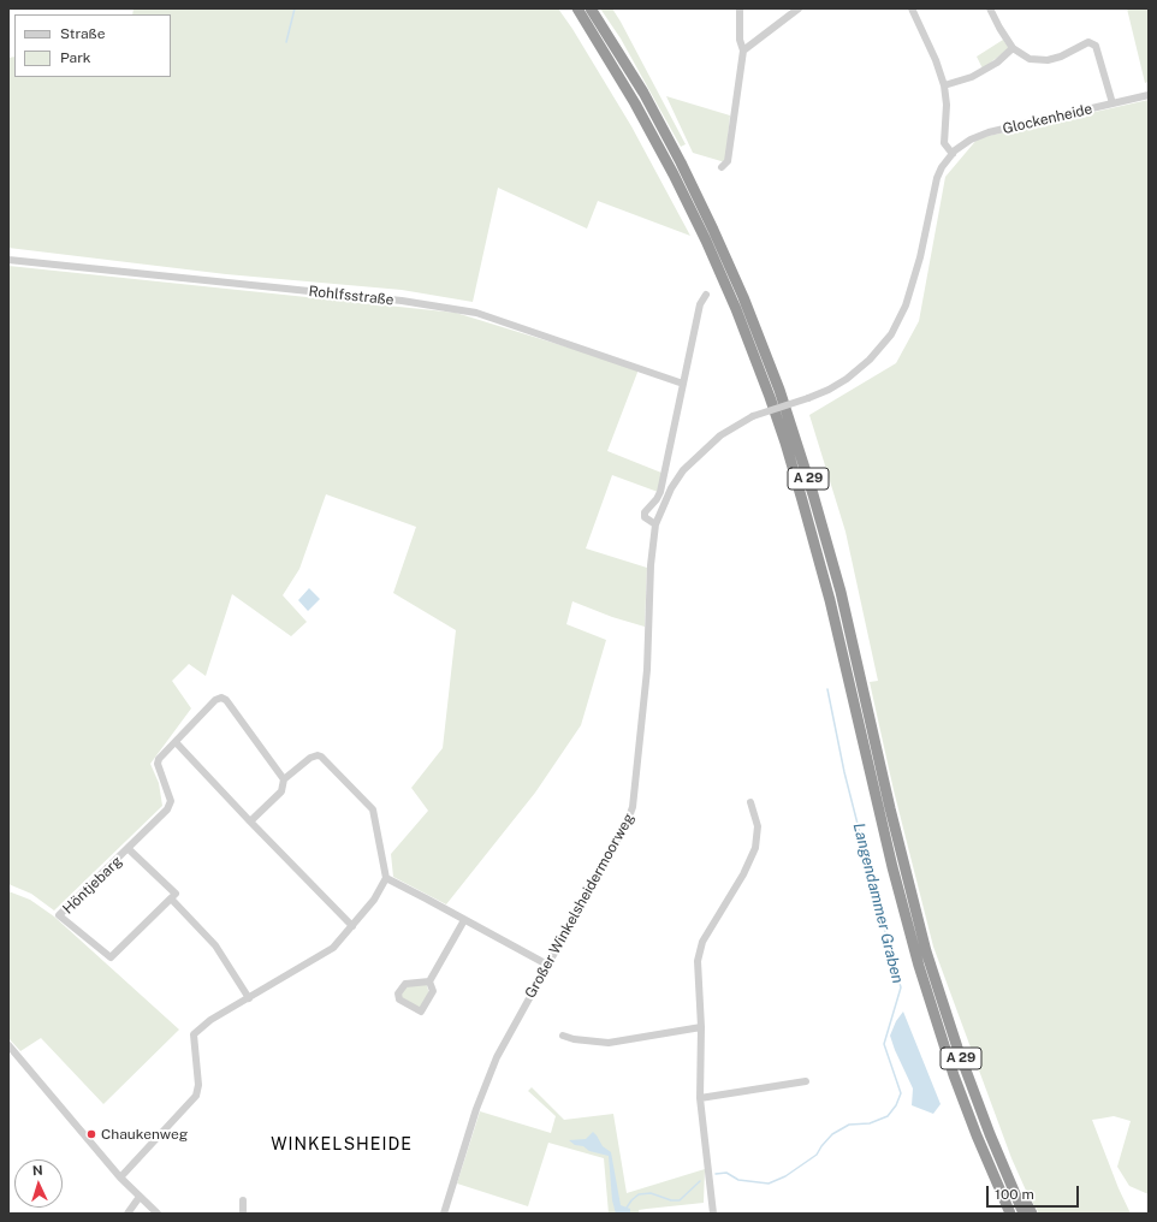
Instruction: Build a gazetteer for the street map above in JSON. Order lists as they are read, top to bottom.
{
  "streets": {
    "highway": ["A 29"],
    "street": [
      "Glockenheide",
      "Rohlfsstraße",
      "Höntjebarg",
      "Großer Winkelsheidermoorweg"
    ]
  },
  "crossings": [
    ["Glockenheide", "Großer Winkelsheidermoorweg"]
  ],
  "districts": ["WINKELSHEIDE"],
  "water": ["Langendammer Graben"],
  "places": ["Chaukenweg"],
  "legend": ["Straße", "Park"],
  "scale_bar": "100 m",
  "north": "top"
}
